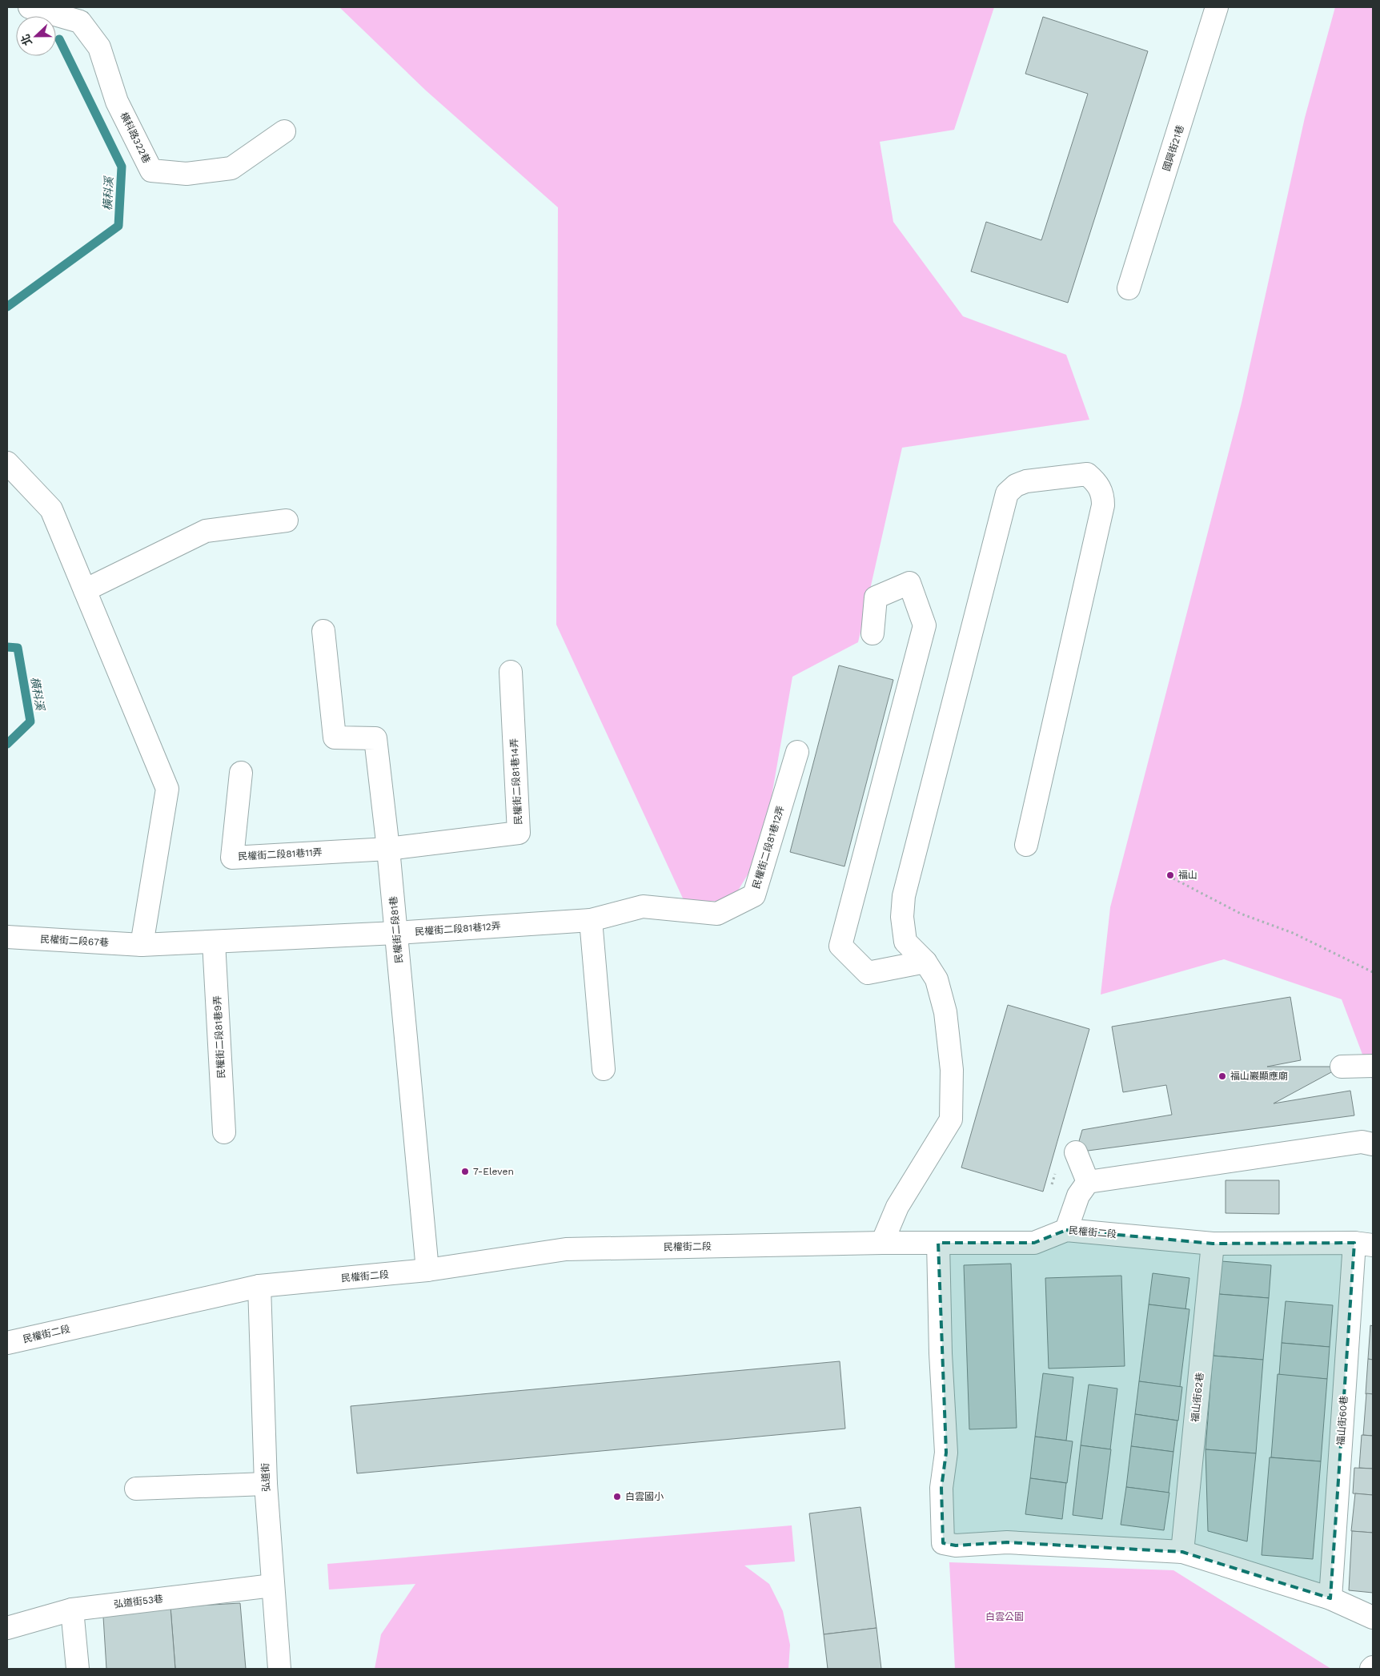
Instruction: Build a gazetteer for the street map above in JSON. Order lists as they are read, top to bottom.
{
  "streets": {
    "street": [
      "橫科路322巷",
      "國興街21巷",
      "民權街二段81巷14弄",
      "民權街二段81巷12弄",
      "民權街二段81巷11弄",
      "民權街二段81巷",
      "民權街二段67巷",
      "民權街二段81巷9弄",
      "民權街二段",
      "福山街62巷",
      "福山街60巷",
      "弘道街",
      "弘道街53巷"
    ]
  },
  "crossings": [
    ["民權街二段81巷14弄", "民權街二段81巷11弄"],
    ["民權街二段81巷14弄", "民權街二段81巷"],
    ["民權街二段81巷12弄", "民權街二段81巷"],
    ["民權街二段81巷11弄", "民權街二段81巷"],
    ["民權街二段81巷", "民權街二段"],
    ["民權街二段", "福山街62巷"],
    ["民權街二段", "福山街60巷"],
    ["民權街二段", "弘道街"],
    ["弘道街", "弘道街53巷"]
  ],
  "water": ["橫科溪"],
  "parks": ["白雲公園"],
  "places": [
    "福山",
    "福山巖顯應廟",
    "7-Eleven",
    "白雲國小"
  ],
  "north": "left"
}
